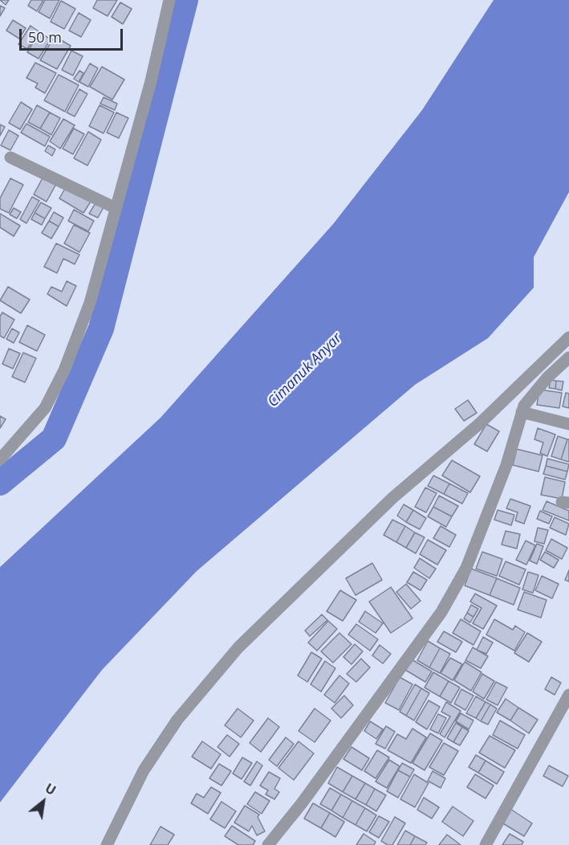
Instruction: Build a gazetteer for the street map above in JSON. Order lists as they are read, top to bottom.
{
  "water": ["Cimanuk Anyar"],
  "scale_bar": "50 m",
  "north": "top right"
}
